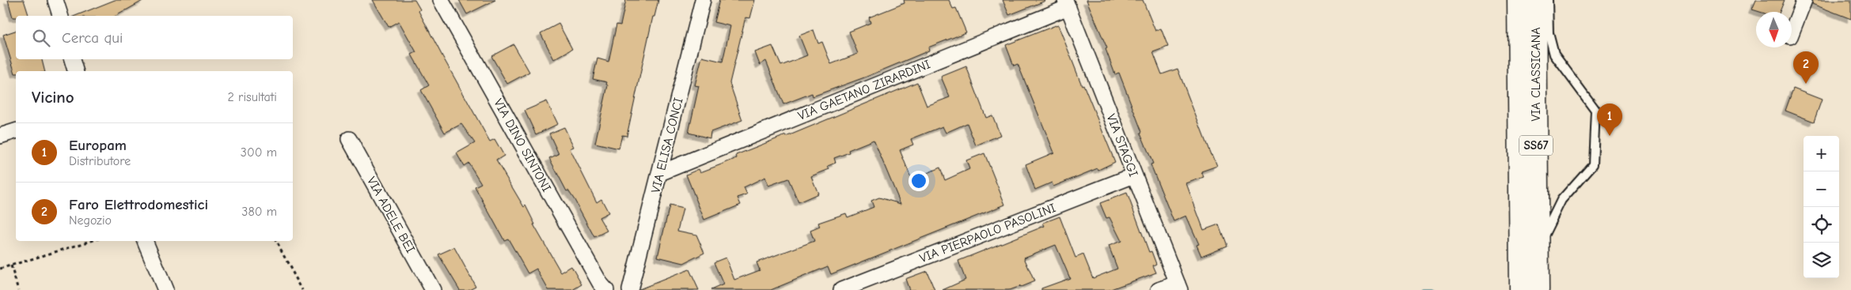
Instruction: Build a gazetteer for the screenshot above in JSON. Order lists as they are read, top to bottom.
{
  "streets": {
    "highway": ["VIA CLASSICANA", "SS67"],
    "street": [
      "VIA GAETANO ZIRARDINI",
      "VIA DINO SINTONI",
      "VIA ELISA CONCI",
      "VIA STAGGI",
      "VIA ADELE BEI",
      "VIA PIERPAOLO PASOLINI"
    ]
  },
  "crossings": [
    ["VIA GAETANO ZIRARDINI", "VIA ELISA CONCI"],
    ["VIA GAETANO ZIRARDINI", "VIA STAGGI"],
    ["VIA STAGGI", "VIA PIERPAOLO PASOLINI"]
  ],
  "north": "bottom",
  "page": {
    "search": "Cerca qui",
    "pins": ["2", "1"],
    "heading": ["Vicino", "2 risultati"],
    "list": [
      {
        "mark": "1",
        "name": "Europam",
        "note": "Distributore",
        "value": "300 m"
      },
      {
        "mark": "2",
        "name": "Faro Elettrodomestici",
        "note": "Negozio",
        "value": "380 m"
      }
    ],
    "map_buttons": ["+", "−"]
  }
}
